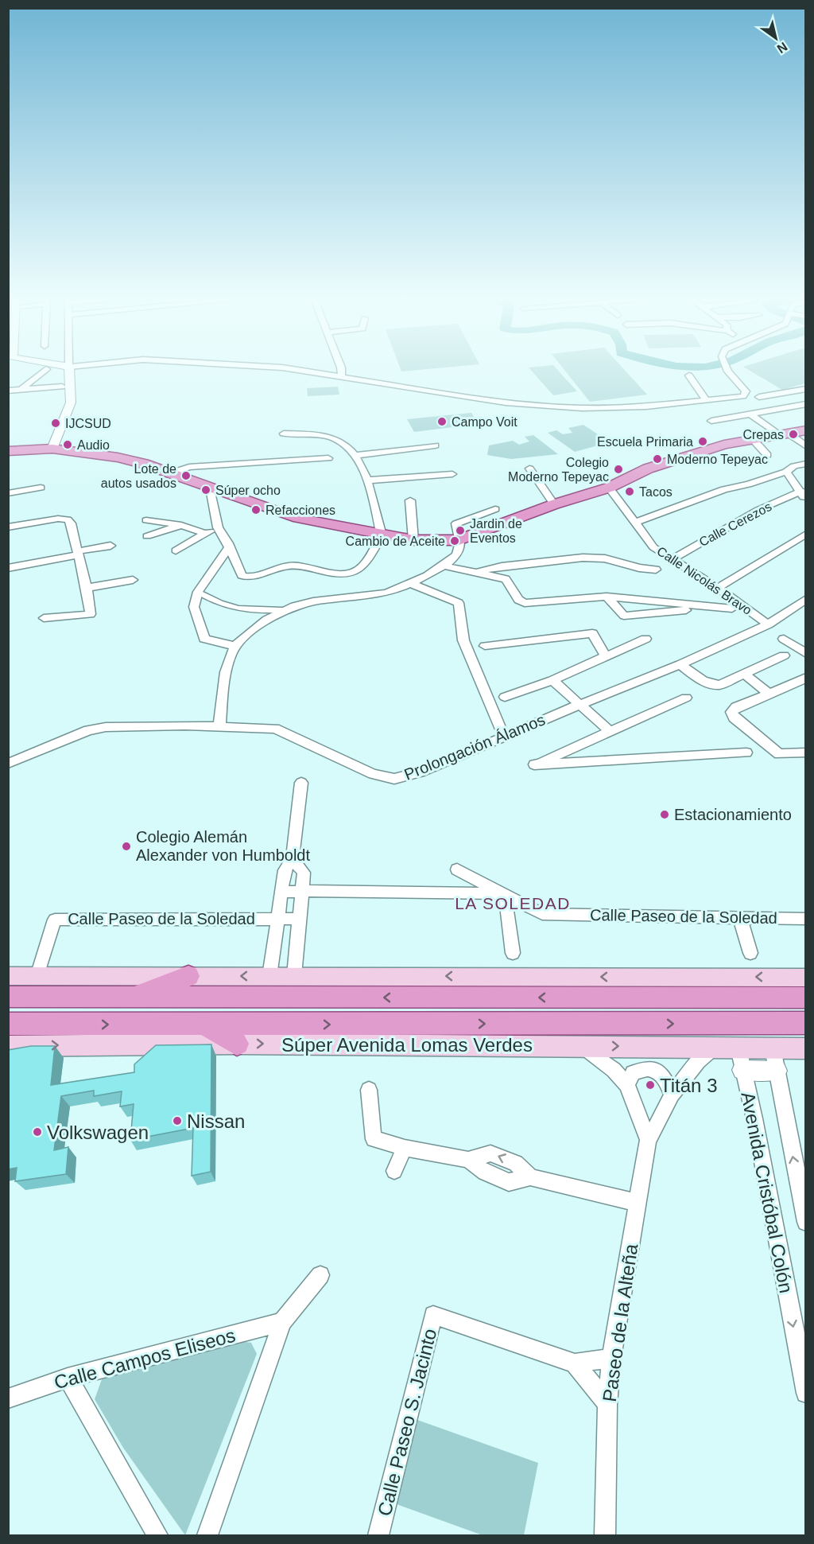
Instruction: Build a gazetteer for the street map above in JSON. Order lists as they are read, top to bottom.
{
  "streets": {
    "main road": ["Súper Avenida Lomas Verdes"],
    "street": [
      "Calle Cerezos",
      "Calle Nicolás Bravo",
      "Prolongación Álamos",
      "Calle Paseo de la Soledad",
      "Avenida Cristóbal Colón",
      "Paseo de la Alteña",
      "Calle Campos Eliseos",
      "Calle Paseo S. Jacinto"
    ]
  },
  "crossings": [
    ["Calle Cerezos", "Calle Nicolás Bravo"],
    ["Calle Nicolás Bravo", "Prolongación Álamos"],
    ["Súper Avenida Lomas Verdes", "Avenida Cristóbal Colón"],
    ["Súper Avenida Lomas Verdes", "Paseo de la Alteña"],
    ["Paseo de la Alteña", "Calle Paseo S. Jacinto"]
  ],
  "districts": ["LA SOLEDAD"],
  "places": [
    "Campo Voit",
    "IJCSUD",
    "Crepas",
    "Escuela Primaria",
    "Audio",
    "Moderno Tepeyac",
    "Colegio Moderno Tepeyac",
    "Lote de autos usados",
    "Súper ocho",
    "Tacos",
    "Refacciones",
    "Jardin de Eventos",
    "Cambio de Aceite",
    "Estacionamiento",
    "Colegio Alemán Alexander von Humboldt",
    "Titán 3",
    "Nissan",
    "Volkswagen"
  ],
  "north": "bottom right"
}
